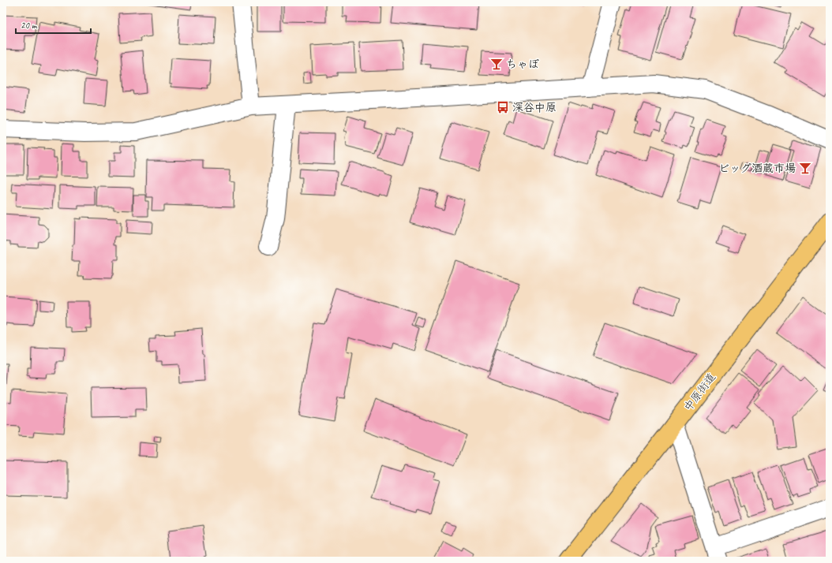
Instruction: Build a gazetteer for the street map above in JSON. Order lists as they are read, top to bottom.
{
  "streets": {
    "main road": ["中原街道"]
  },
  "places": {
    "bar": ["ちゃぼ", "ビッグ酒蔵市場"],
    "bus stop": ["深谷中原"]
  },
  "scale_bar": "20 m"
}
